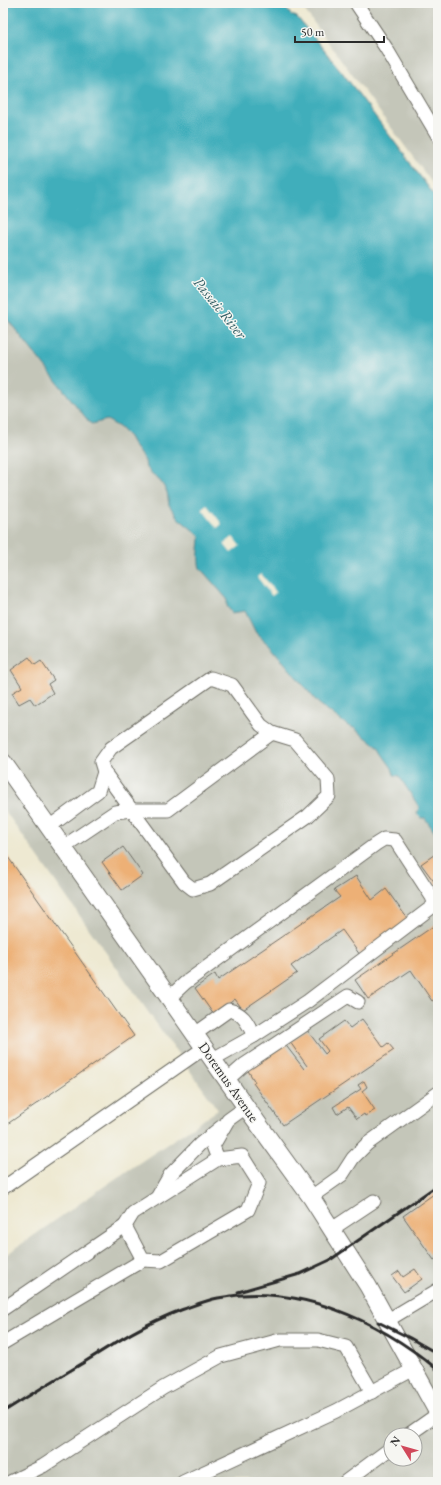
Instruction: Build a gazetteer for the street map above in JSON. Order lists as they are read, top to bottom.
{
  "streets": {
    "main road": ["Doremus Avenue"]
  },
  "water": ["Passaic River"],
  "scale_bar": "50 m",
  "north": "top left"
}
